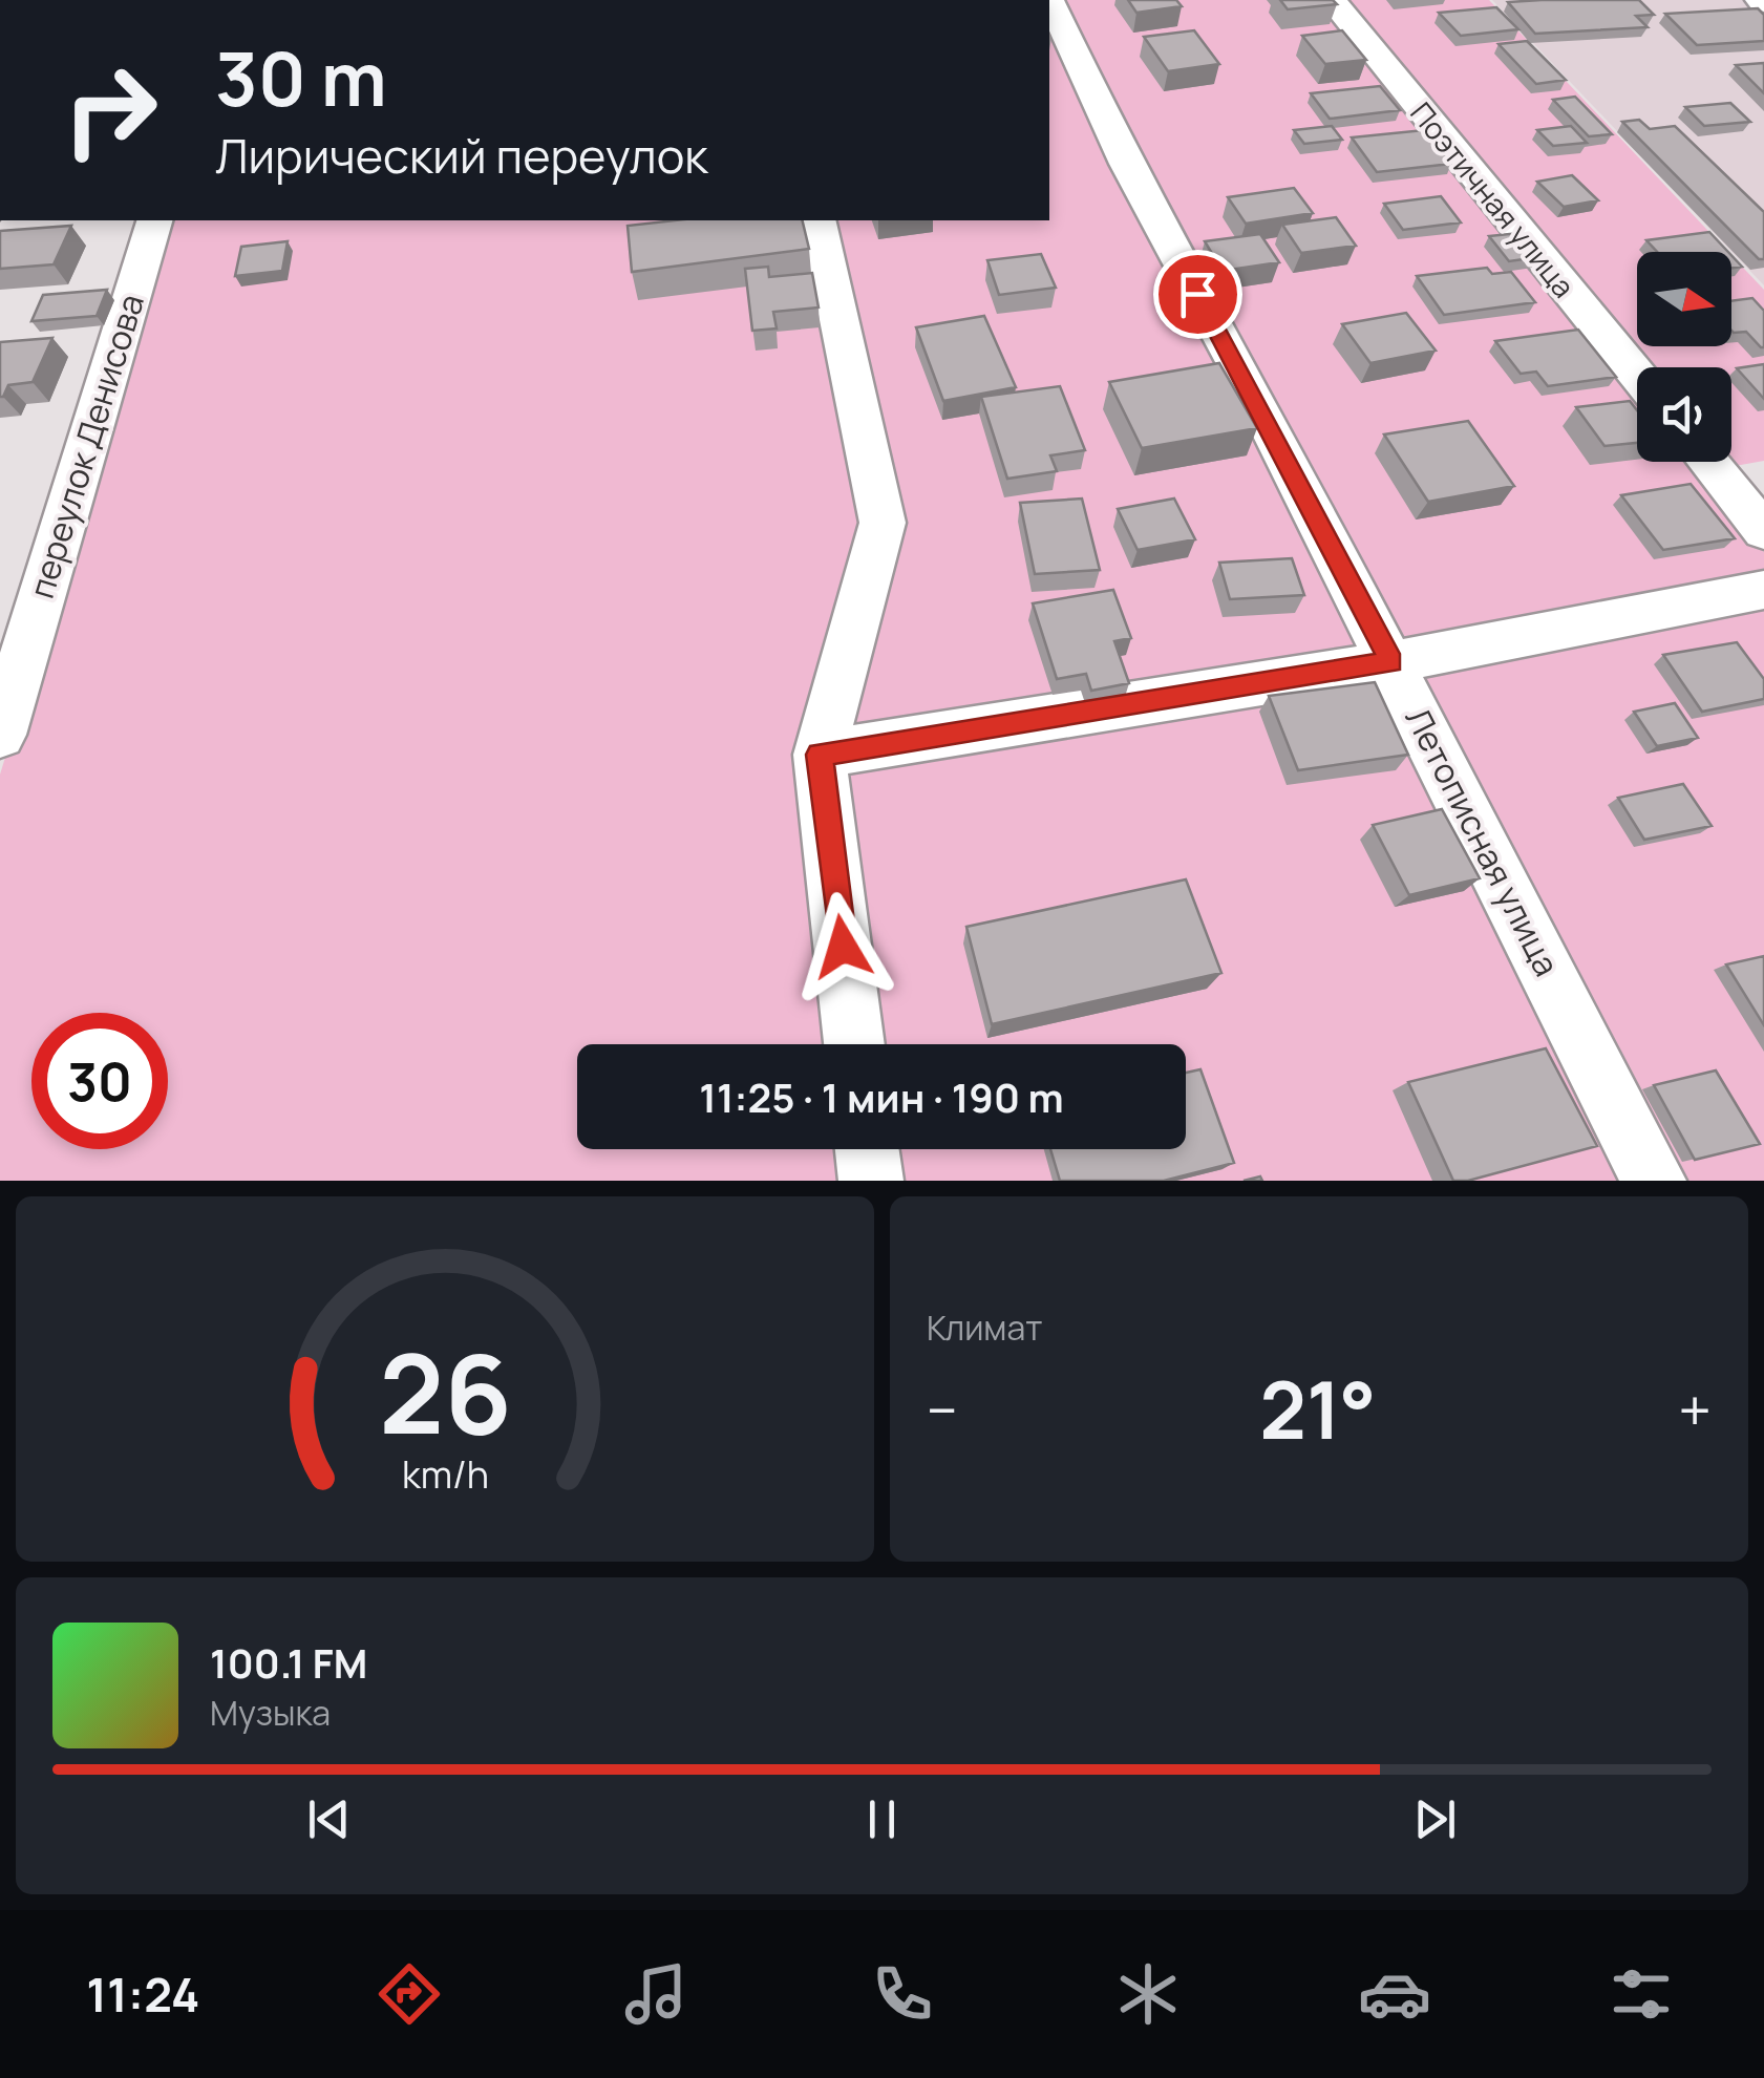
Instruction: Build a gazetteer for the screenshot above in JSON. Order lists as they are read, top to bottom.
{
  "streets": {
    "street": ["Поэтичная улица", "переулок Денисова", "Летописная улица"]
  },
  "north": "right",
  "page": {
    "turn": ["30 m", "Лирический переулок"],
    "limit": "30",
    "trip": "11:25 · 1 мин · 190 m",
    "tile": "Климат",
    "heat": ["−", "21°", "+"],
    "song": ["100.1 FM", "Музыка"],
    "tabs": "11:24",
    "gauge": ["26", "km/h"]
  }
}
